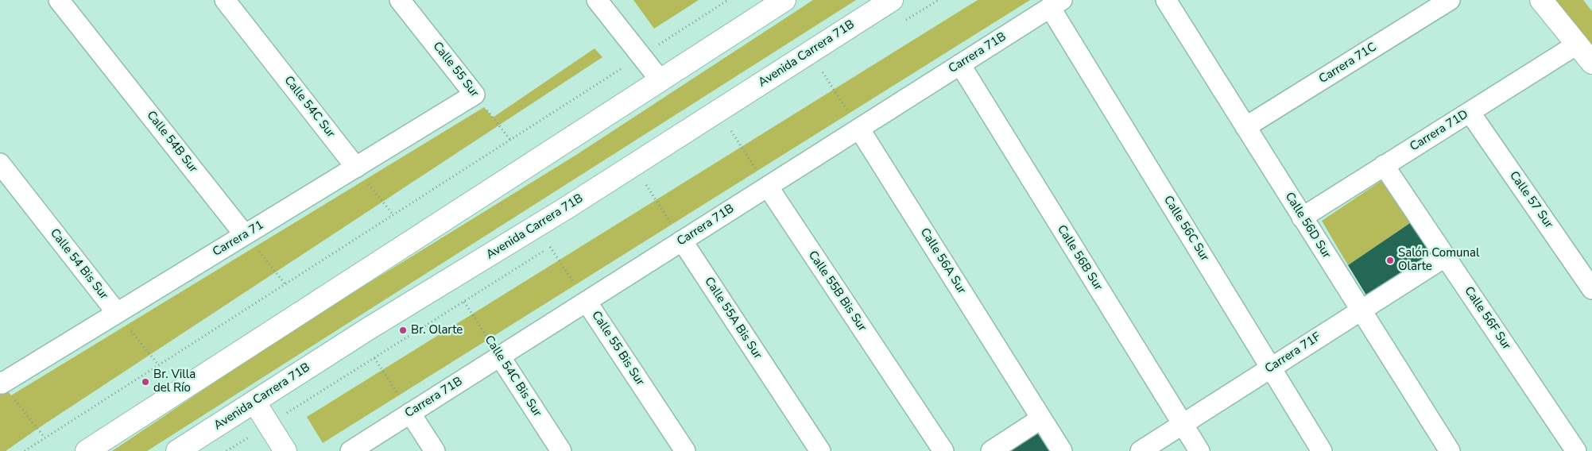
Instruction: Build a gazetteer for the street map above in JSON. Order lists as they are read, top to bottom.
{
  "streets": {
    "main road": ["Avenida Carrera 71B"],
    "street": [
      "Carrera 71B",
      "Carrera 71C",
      "Calle 55 Sur",
      "Calle 54C Sur",
      "Carrera 71D",
      "Calle 54B Sur",
      "Calle 57 Sur",
      "Calle 56D Sur",
      "Calle 56C Sur",
      "Carrera 71",
      "Calle 56B Sur",
      "Calle 56A Sur",
      "Calle 54 Bis Sur",
      "Calle 55B Bis Sur",
      "Calle 55A Bis Sur",
      "Calle 56F Sur",
      "Calle 55 Bis Sur",
      "Carrera 71F",
      "Calle 54C Bis Sur"
    ]
  },
  "crossings": [
    ["Carrera 71B", "Calle 56C Sur"],
    ["Carrera 71B", "Calle 56B Sur"],
    ["Carrera 71B", "Calle 56A Sur"],
    ["Carrera 71B", "Calle 55B Bis Sur"],
    ["Carrera 71B", "Calle 55A Bis Sur"],
    ["Carrera 71B", "Calle 55 Bis Sur"],
    ["Carrera 71B", "Calle 54C Bis Sur"],
    ["Carrera 71C", "Calle 56D Sur"],
    ["Calle 55 Sur", "Carrera 71"],
    ["Calle 54C Sur", "Carrera 71"],
    ["Carrera 71D", "Calle 57 Sur"],
    ["Carrera 71D", "Calle 56D Sur"],
    ["Carrera 71D", "Calle 56F Sur"],
    ["Calle 54B Sur", "Carrera 71"],
    ["Calle 56D Sur", "Carrera 71F"],
    ["Calle 56C Sur", "Carrera 71F"],
    ["Carrera 71", "Calle 54 Bis Sur"],
    ["Calle 56B Sur", "Carrera 71F"],
    ["Calle 56F Sur", "Carrera 71F"]
  ],
  "places": ["Salón Comunal Olarte", "Br. Olarte", "Br. Villa del Río"]
}
